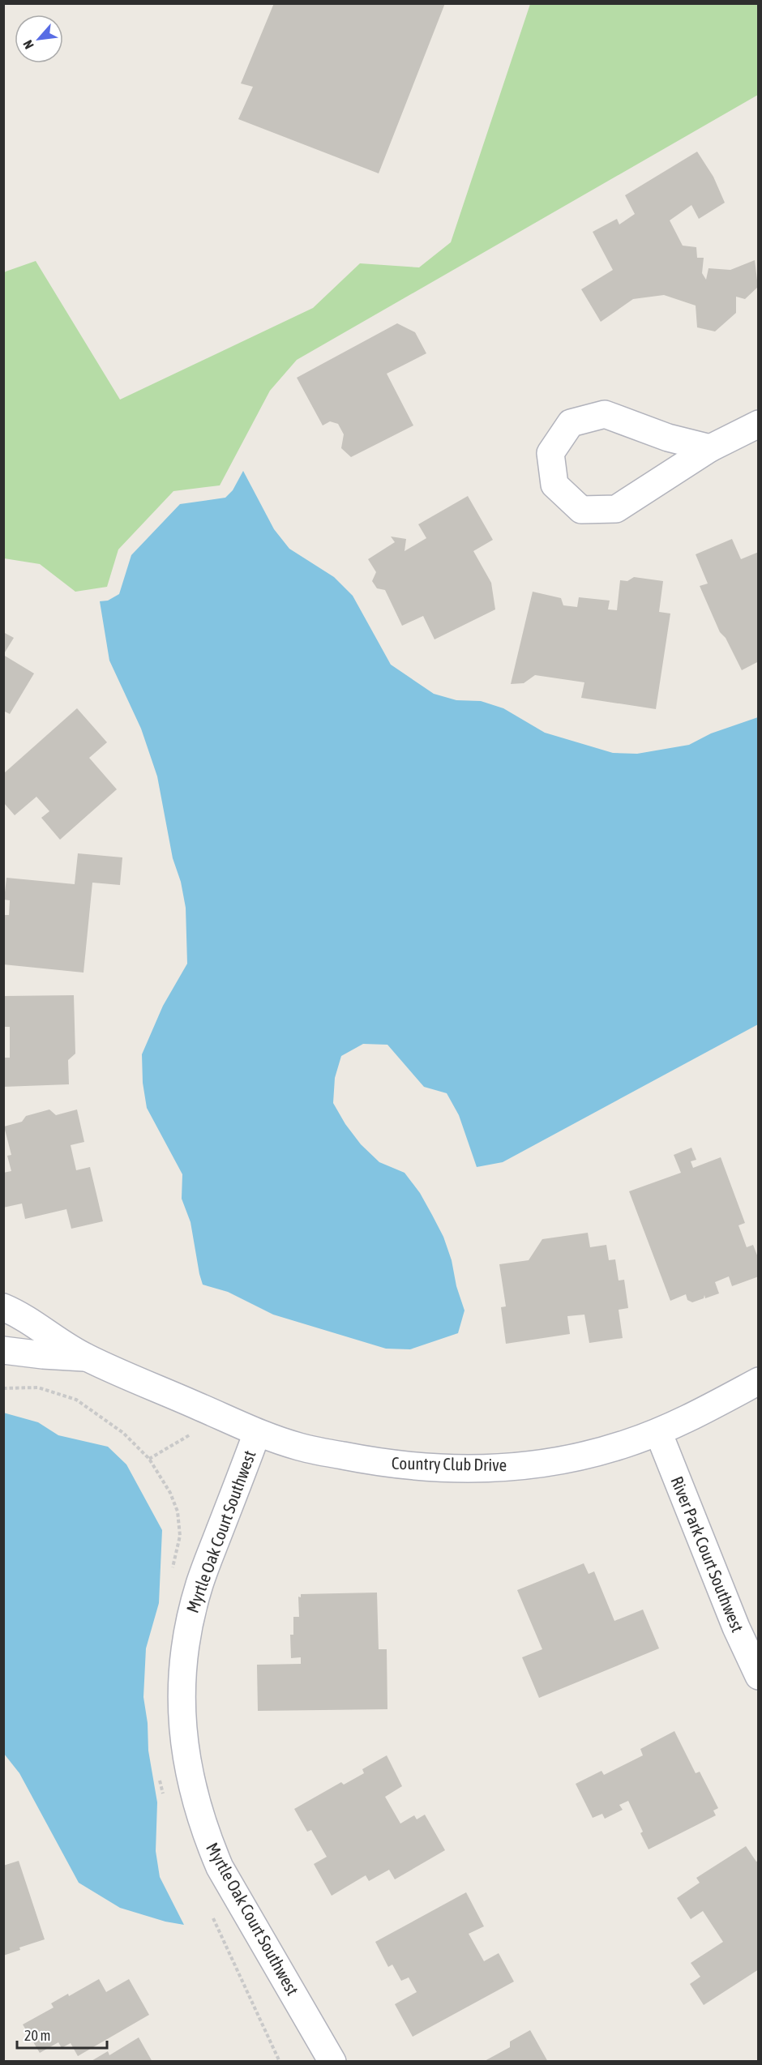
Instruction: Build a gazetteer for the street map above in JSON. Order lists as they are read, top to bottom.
{
  "streets": {
    "street": ["Country Club Drive", "Myrtle Oak Court Southwest", "River Park Court Southwest"]
  },
  "crossings": [
    ["Country Club Drive", "Myrtle Oak Court Southwest"],
    ["Country Club Drive", "River Park Court Southwest"]
  ],
  "scale_bar": "20 m",
  "north": "bottom left"
}
